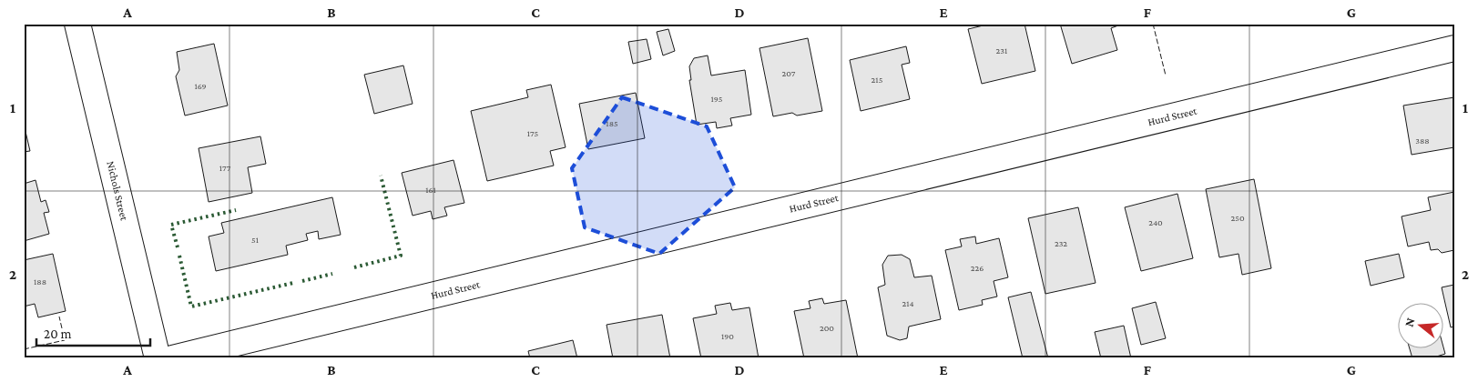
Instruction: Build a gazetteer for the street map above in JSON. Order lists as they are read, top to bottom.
{
  "streets": {
    "street": ["Hurd Street", "Nichols Street"]
  },
  "house_numbers": [
    "231",
    "207",
    "215",
    "169",
    "195",
    "185",
    "175",
    "388",
    "177",
    "161",
    "250",
    "240",
    "51",
    "232",
    "226",
    "188",
    "214",
    "200",
    "190"
  ],
  "scale_bar": "20 m",
  "north": "left",
  "grid": {
    "columns": [
      "A",
      "B",
      "C",
      "D",
      "E",
      "F",
      "G"
    ],
    "rows": ["1", "2"]
  }
}
